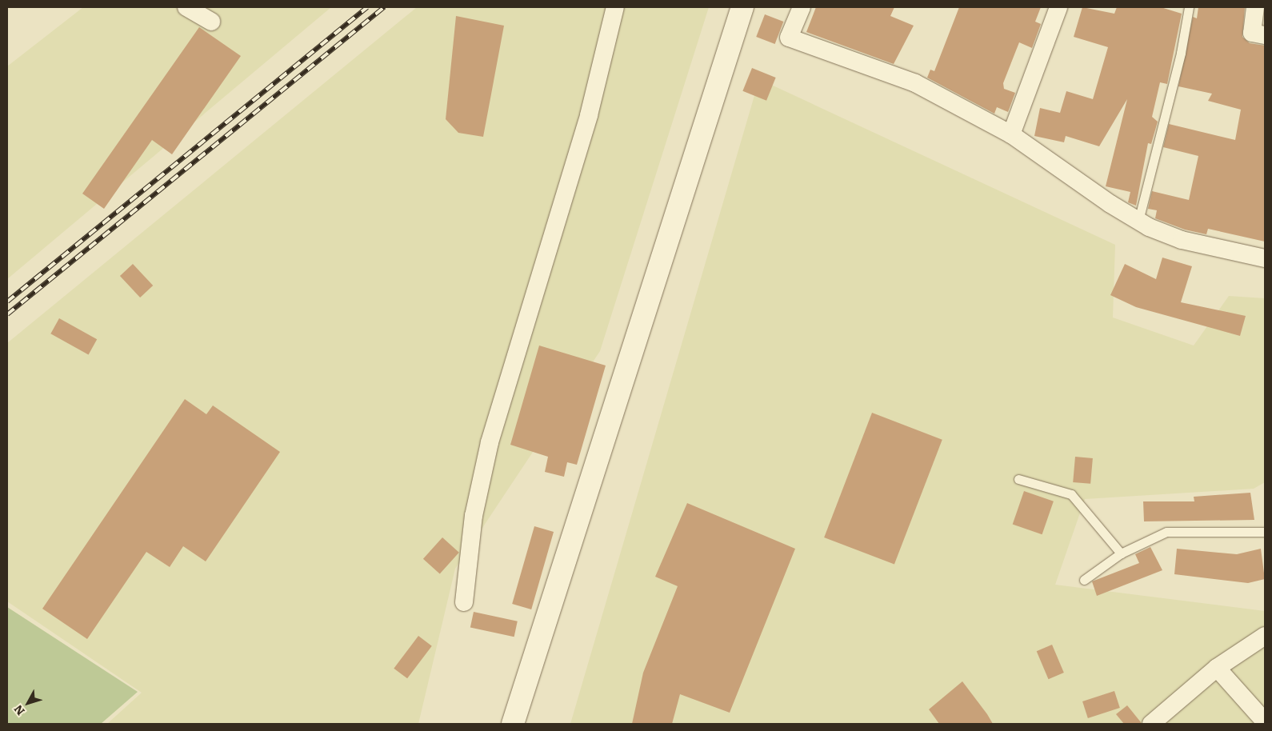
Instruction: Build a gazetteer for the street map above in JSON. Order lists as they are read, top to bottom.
{
  "north": "bottom left"
}
